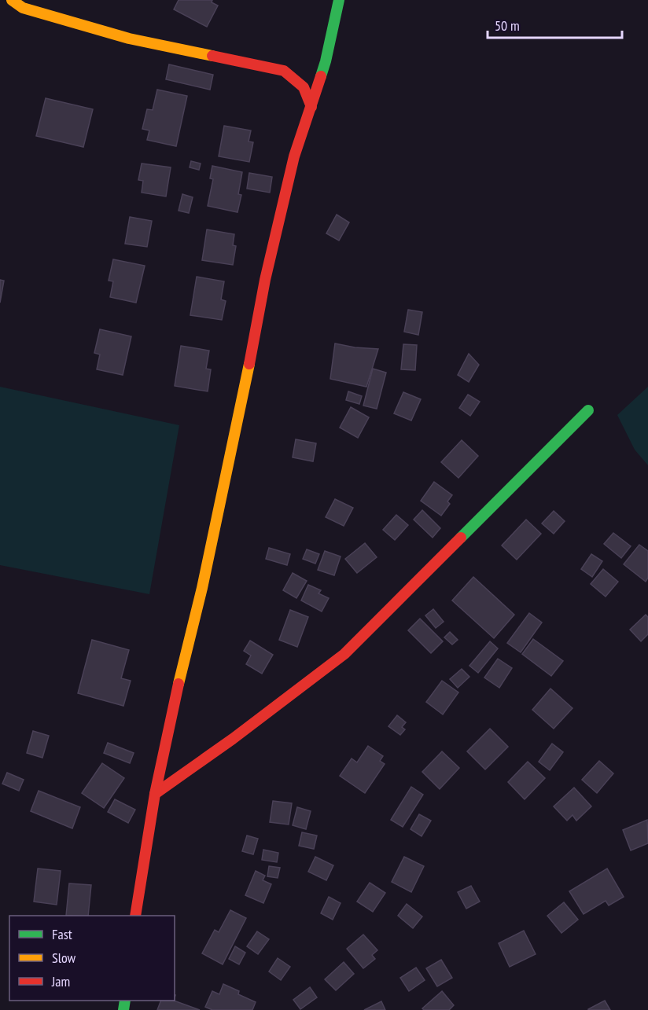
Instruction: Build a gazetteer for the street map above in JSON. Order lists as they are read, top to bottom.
{
  "legend": ["Fast", "Slow", "Jam"],
  "scale_bar": "50 m"
}
